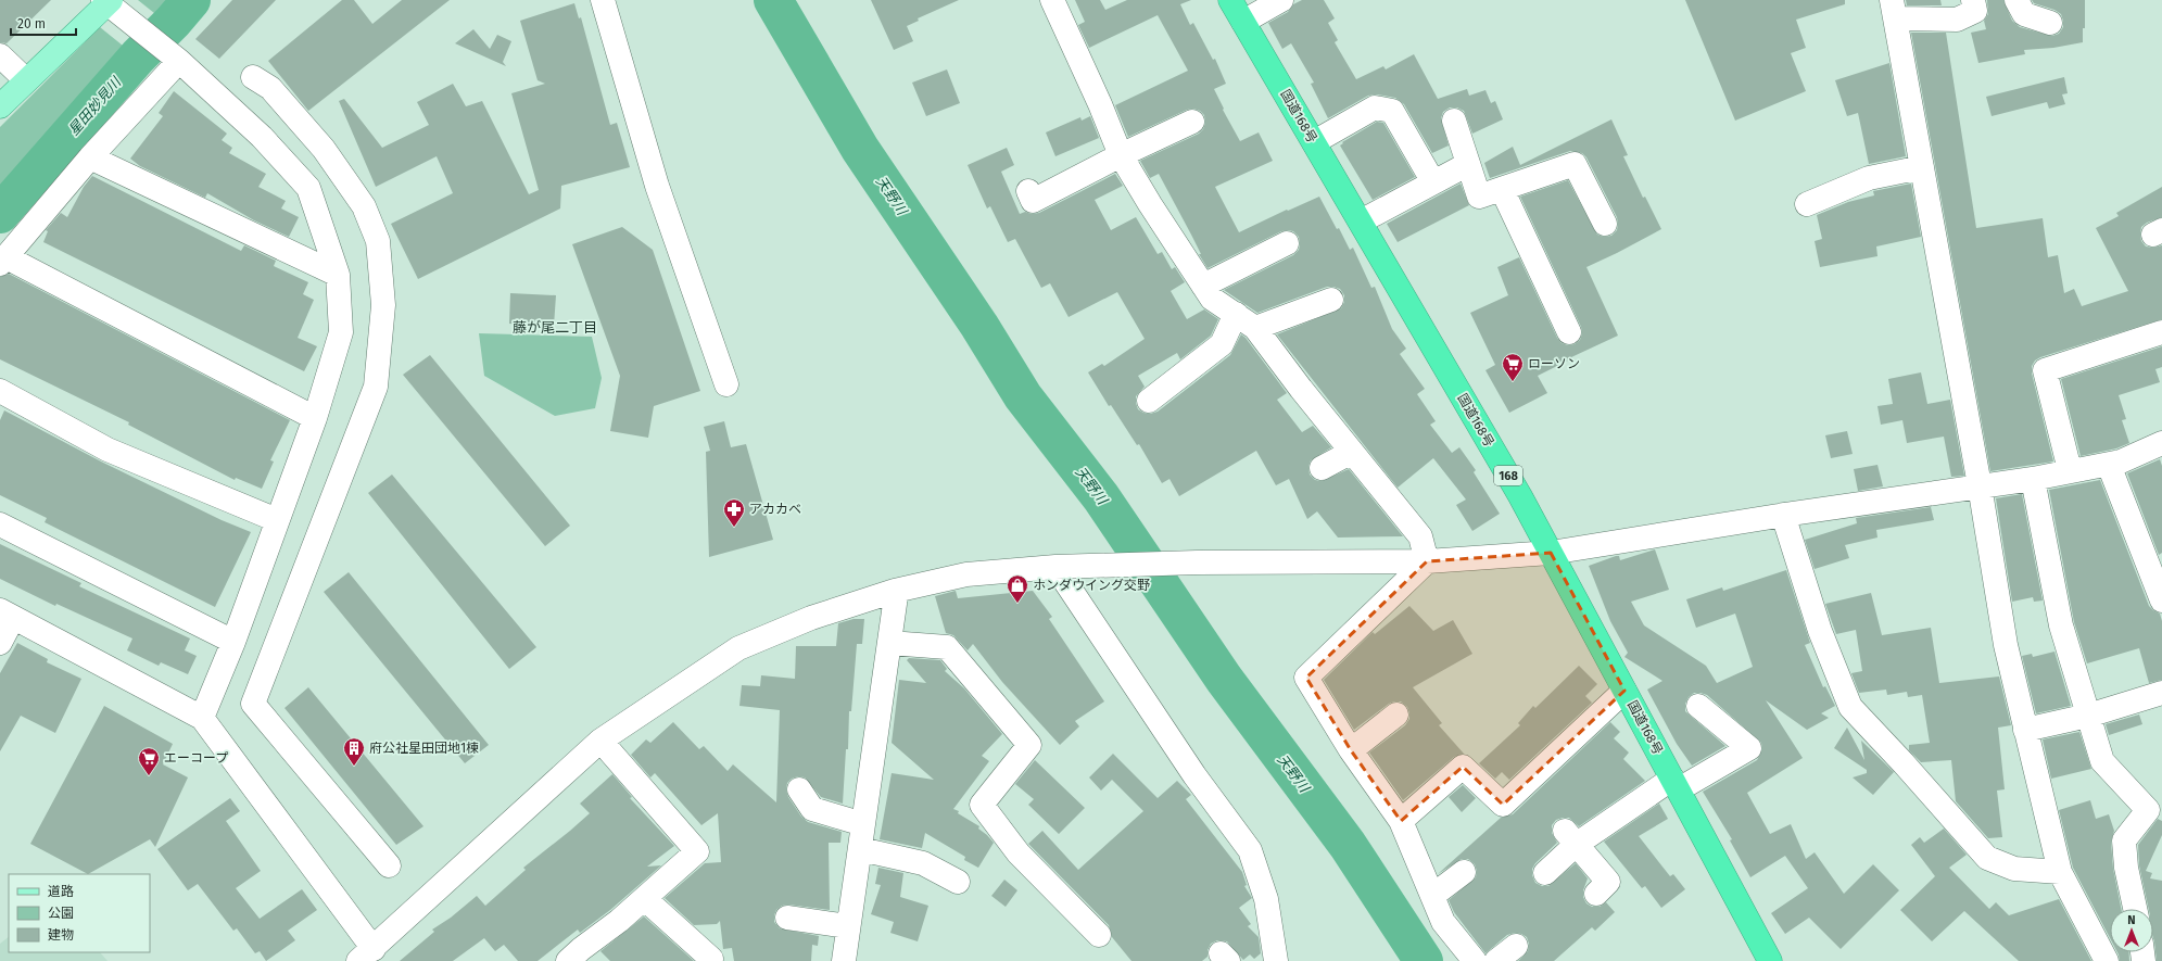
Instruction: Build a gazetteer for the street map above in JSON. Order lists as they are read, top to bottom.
{
  "streets": {
    "highway": ["国道168号", "168"]
  },
  "districts": ["藤が尾二丁目"],
  "water": ["星田妙見川", "天野川"],
  "places": {
    "supermarket": ["ローソン", "エーコープ"],
    "pharmacy": ["アカカベ"],
    "shop": ["ホンダウイング交野"],
    "building": ["府公社星田団地1棟"]
  },
  "legend": ["道路", "公園", "建物"],
  "scale_bar": "20 m",
  "north": "top"
}
